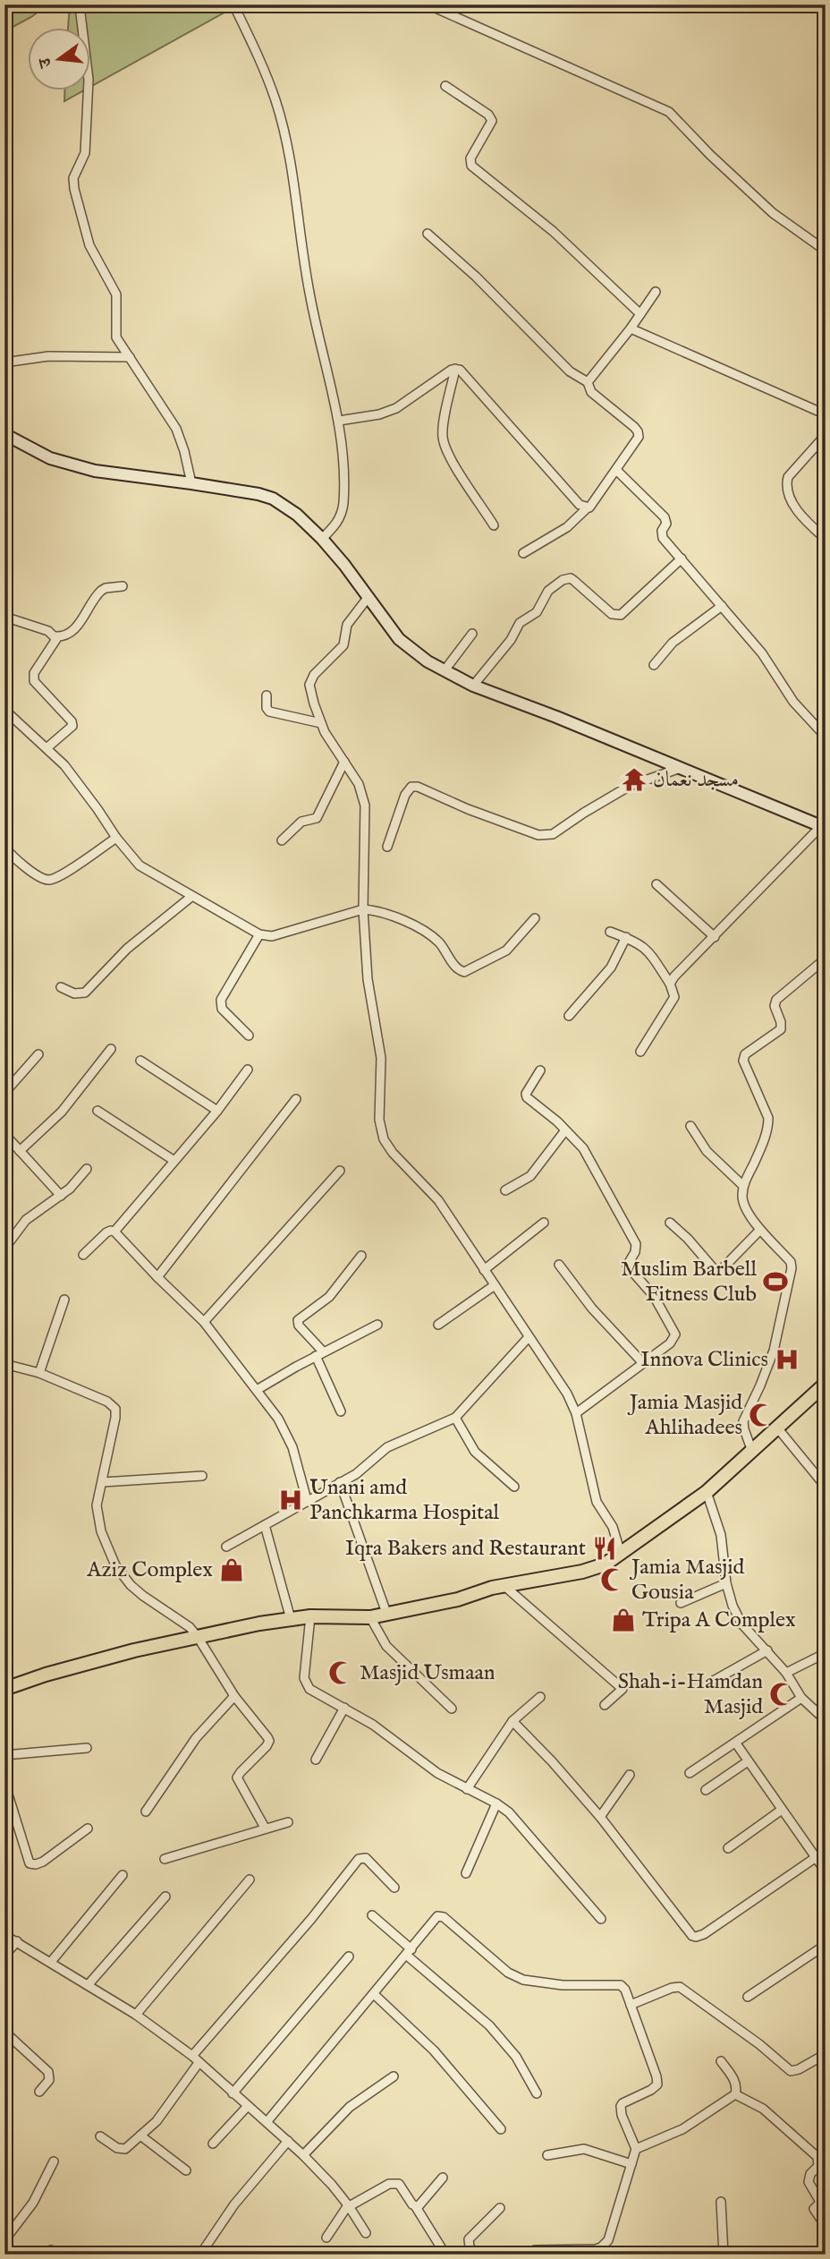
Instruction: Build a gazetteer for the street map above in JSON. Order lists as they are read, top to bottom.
{
  "places": {
    "temple": ["مسجد نعمان"],
    "sports": ["Muslim Barbell Fitness Club"],
    "hospital": ["Innova Clinics", "Unani amd Panchkarma Hospital"],
    "mosque": [
      "Jamia Masjid Ahlihadees",
      "Jamia Masjid Gousia",
      "Masjid Usmaan",
      "Shah-i-Hamdan Masjid"
    ],
    "restaurant": ["Iqra Bakers and Restaurant"],
    "shop": ["Aziz Complex", "Tripa A Complex"]
  },
  "north": "left"
}
